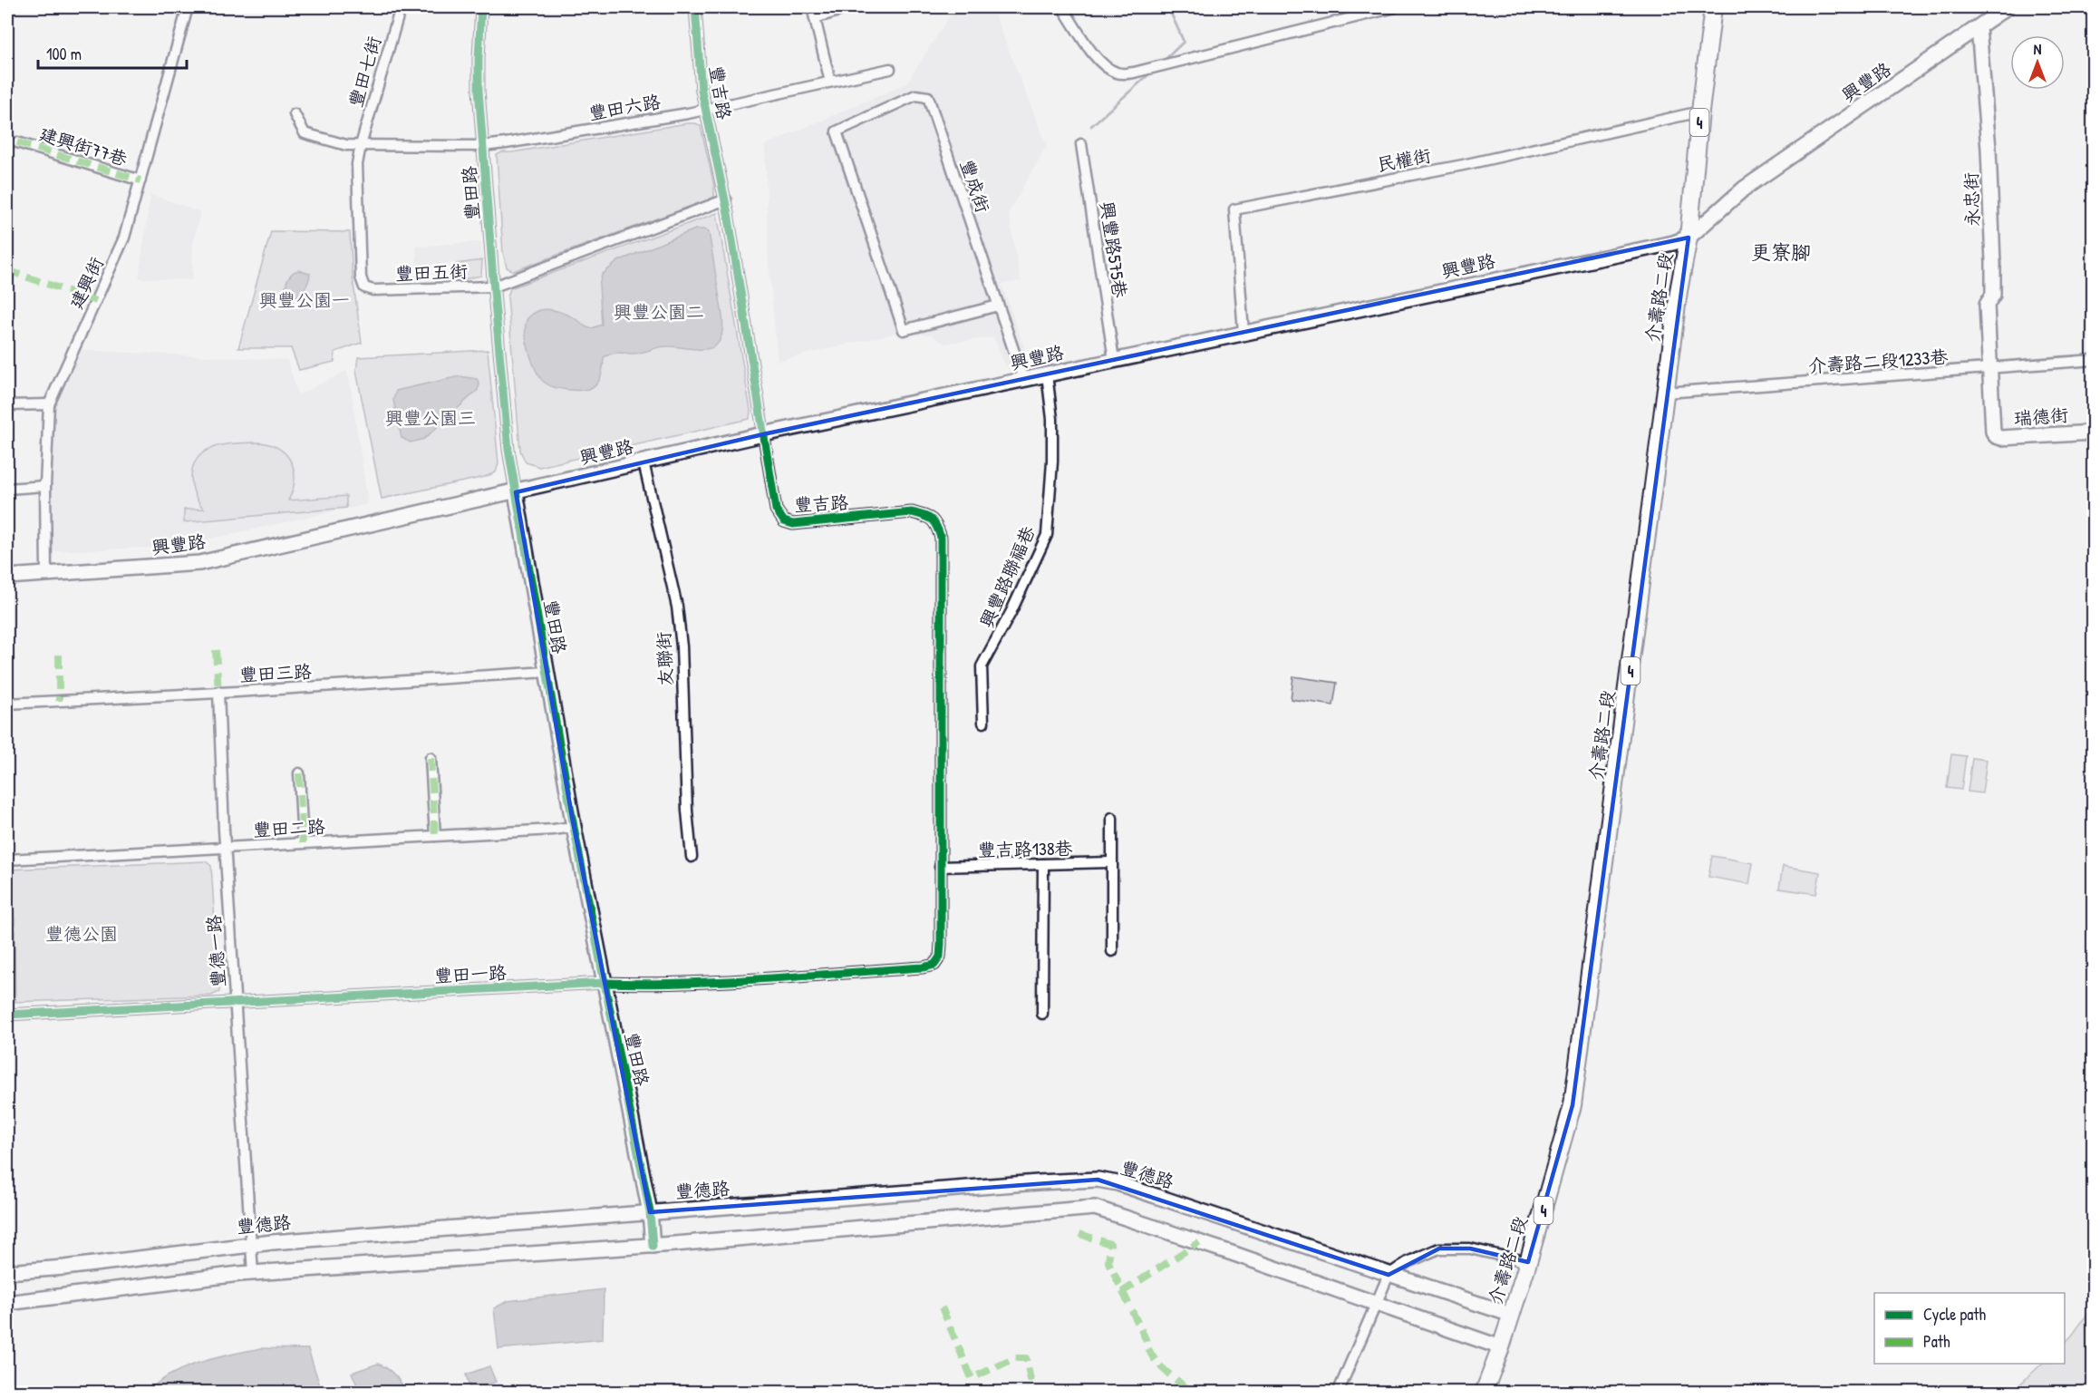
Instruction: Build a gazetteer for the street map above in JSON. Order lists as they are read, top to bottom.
{
  "streets": {
    "main road": [
      "興豐路",
      "4",
      "豐田路",
      "永忠街",
      "介壽路二段",
      "瑞德街",
      "豐德路"
    ],
    "street": [
      "豐田七街",
      "豐吉路",
      "豐田六路",
      "建興街77巷",
      "民權街",
      "豐成街",
      "興豐路575巷",
      "豐田五街",
      "建興街",
      "介壽路二段1233巷",
      "興豐路聯福巷",
      "友聯街",
      "豐田三路",
      "豐田二路",
      "豐吉路138巷",
      "豐德一路",
      "豐田一路"
    ]
  },
  "crossings": [
    ["豐田七街", "豐田六路"],
    ["豐田七街", "豐田五街"],
    ["興豐路", "豐吉路"],
    ["興豐路", "民權街"],
    ["興豐路", "豐成街"],
    ["興豐路", "豐田路"],
    ["興豐路", "永忠街"],
    ["興豐路", "興豐路575巷"],
    ["興豐路", "建興街"],
    ["興豐路", "介壽路二段"],
    ["興豐路", "興豐路聯福巷"],
    ["興豐路", "友聯街"],
    ["豐吉路", "豐田六路"],
    ["豐吉路", "豐田五街"],
    ["豐吉路", "豐吉路138巷"],
    ["豐吉路", "豐田一路"],
    ["豐田六路", "豐田路"],
    ["豐田六路", "豐田五街"],
    ["建興街77巷", "建興街"],
    ["民權街", "介壽路二段"],
    ["豐田路", "豐田五街"],
    ["豐田路", "豐田三路"],
    ["豐田路", "豐田二路"],
    ["豐田路", "豐田一路"],
    ["豐田路", "豐德路"],
    ["永忠街", "介壽路二段1233巷"],
    ["永忠街", "瑞德街"],
    ["介壽路二段", "介壽路二段1233巷"],
    ["介壽路二段", "豐德路"],
    ["介壽路二段1233巷", "瑞德街"],
    ["豐田三路", "豐德一路"],
    ["豐田二路", "豐德一路"],
    ["豐德一路", "豐田一路"],
    ["豐德一路", "豐德路"]
  ],
  "districts": ["更寮腳"],
  "parks": [
    "興豐公園一",
    "興豐公園二",
    "興豐公園三",
    "豐德公園"
  ],
  "legend": ["Cycle path", "Path"],
  "scale_bar": "100 m",
  "north": "top"
}
